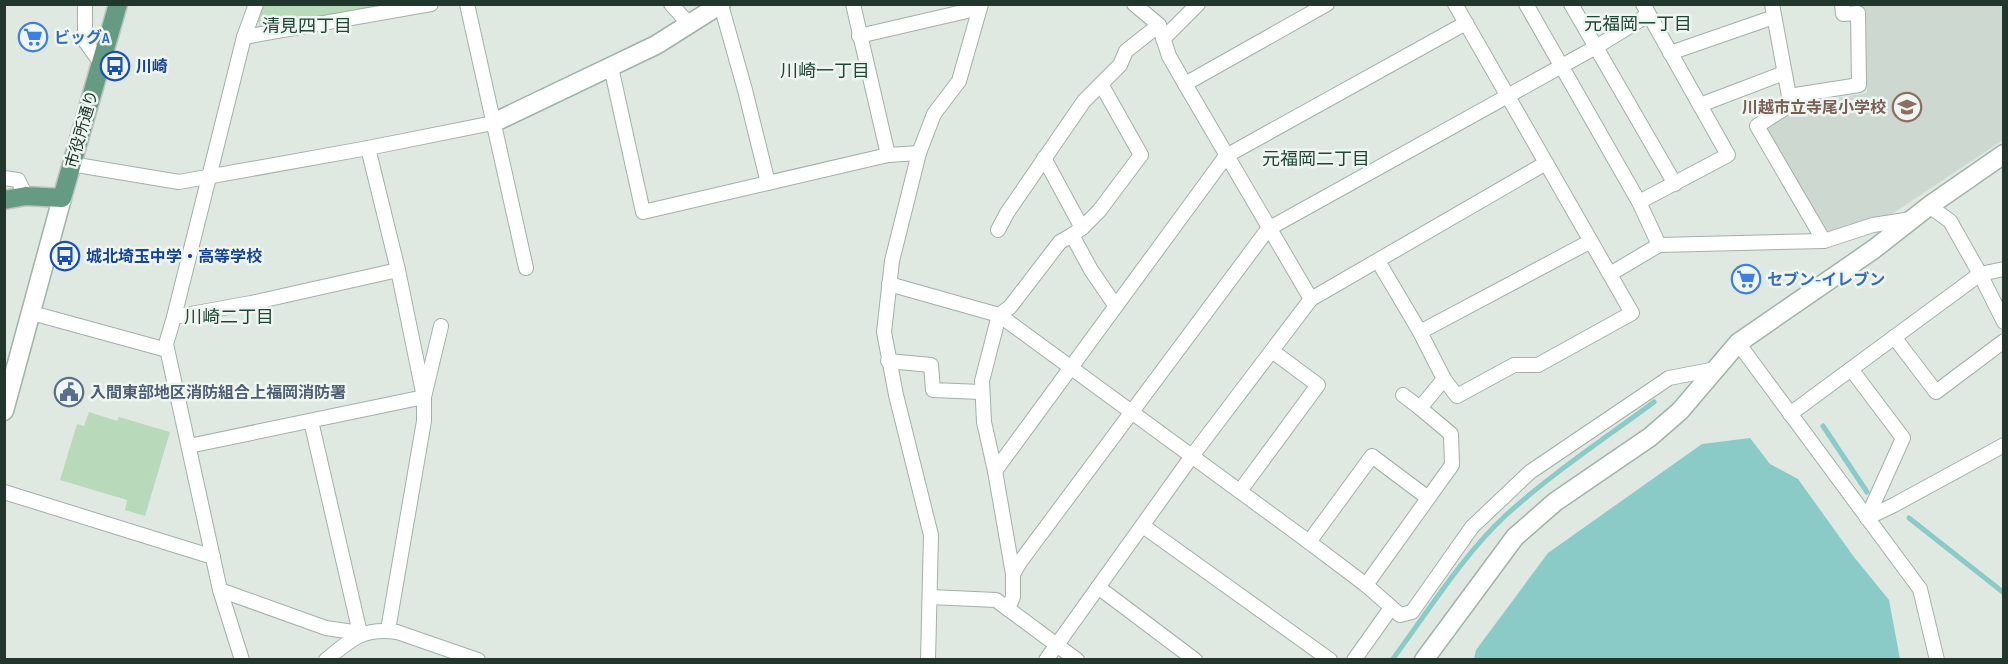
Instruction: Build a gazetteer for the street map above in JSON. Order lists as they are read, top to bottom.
{
  "streets": {
    "main road": ["市役所通り"]
  },
  "districts": [
    "元福岡一丁目",
    "清見四丁目",
    "川崎一丁目",
    "元福岡二丁目",
    "川崎二丁目"
  ],
  "places": {
    "supermarket": ["ビッグA", "セブン-イレブン"],
    "bus stop": ["川崎", "城北埼玉中学・高等学校"],
    "school or university": ["川越市立寺尾小学校"],
    "public building": ["入間東部地区消防組合上福岡消防署"]
  }
}
